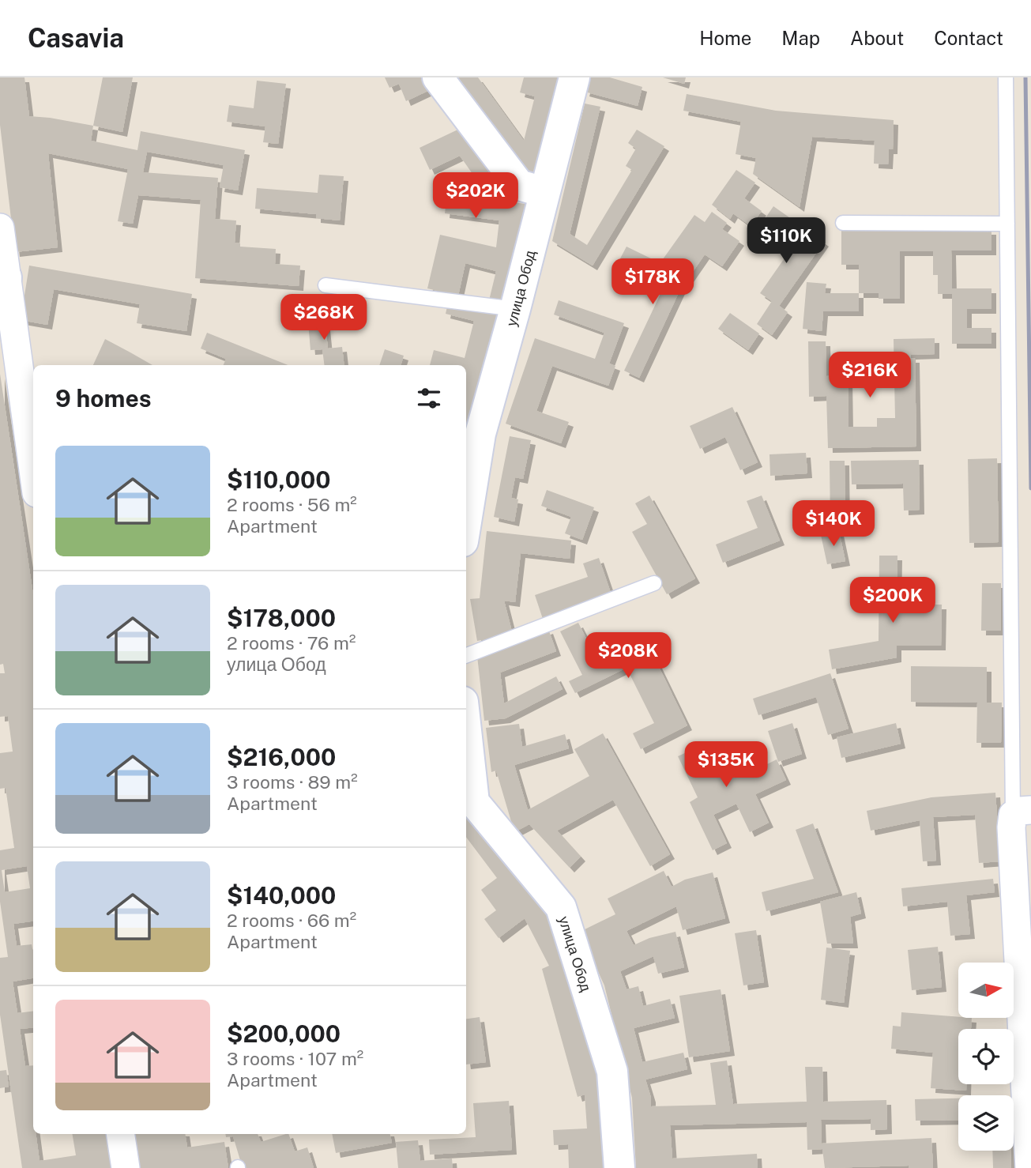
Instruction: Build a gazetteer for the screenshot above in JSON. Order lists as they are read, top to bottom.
{
  "streets": {
    "street": ["улица Обод"]
  },
  "north": "right",
  "page": {
    "header": "Casavia",
    "nav": [
      "Home",
      "Map",
      "About",
      "Contact"
    ],
    "price": [
      "$202K",
      "$110K",
      "$178K",
      "$268K",
      "$216K",
      "$140K",
      "$200K",
      "$208K",
      "$135K"
    ],
    "heading": "9 homes",
    "list": [
      {
        "name": "$110,000",
        "note": "2 rooms · 56 m² · Apartment"
      },
      {
        "name": "$178,000",
        "note": "2 rooms · 76 m² · улица Обод"
      },
      {
        "name": "$216,000",
        "note": "3 rooms · 89 m² · Apartment"
      },
      {
        "name": "$140,000",
        "note": "2 rooms · 66 m² · Apartment"
      },
      {
        "name": "$200,000",
        "note": "3 rooms · 107 m² · Apartment"
      }
    ]
  }
}
